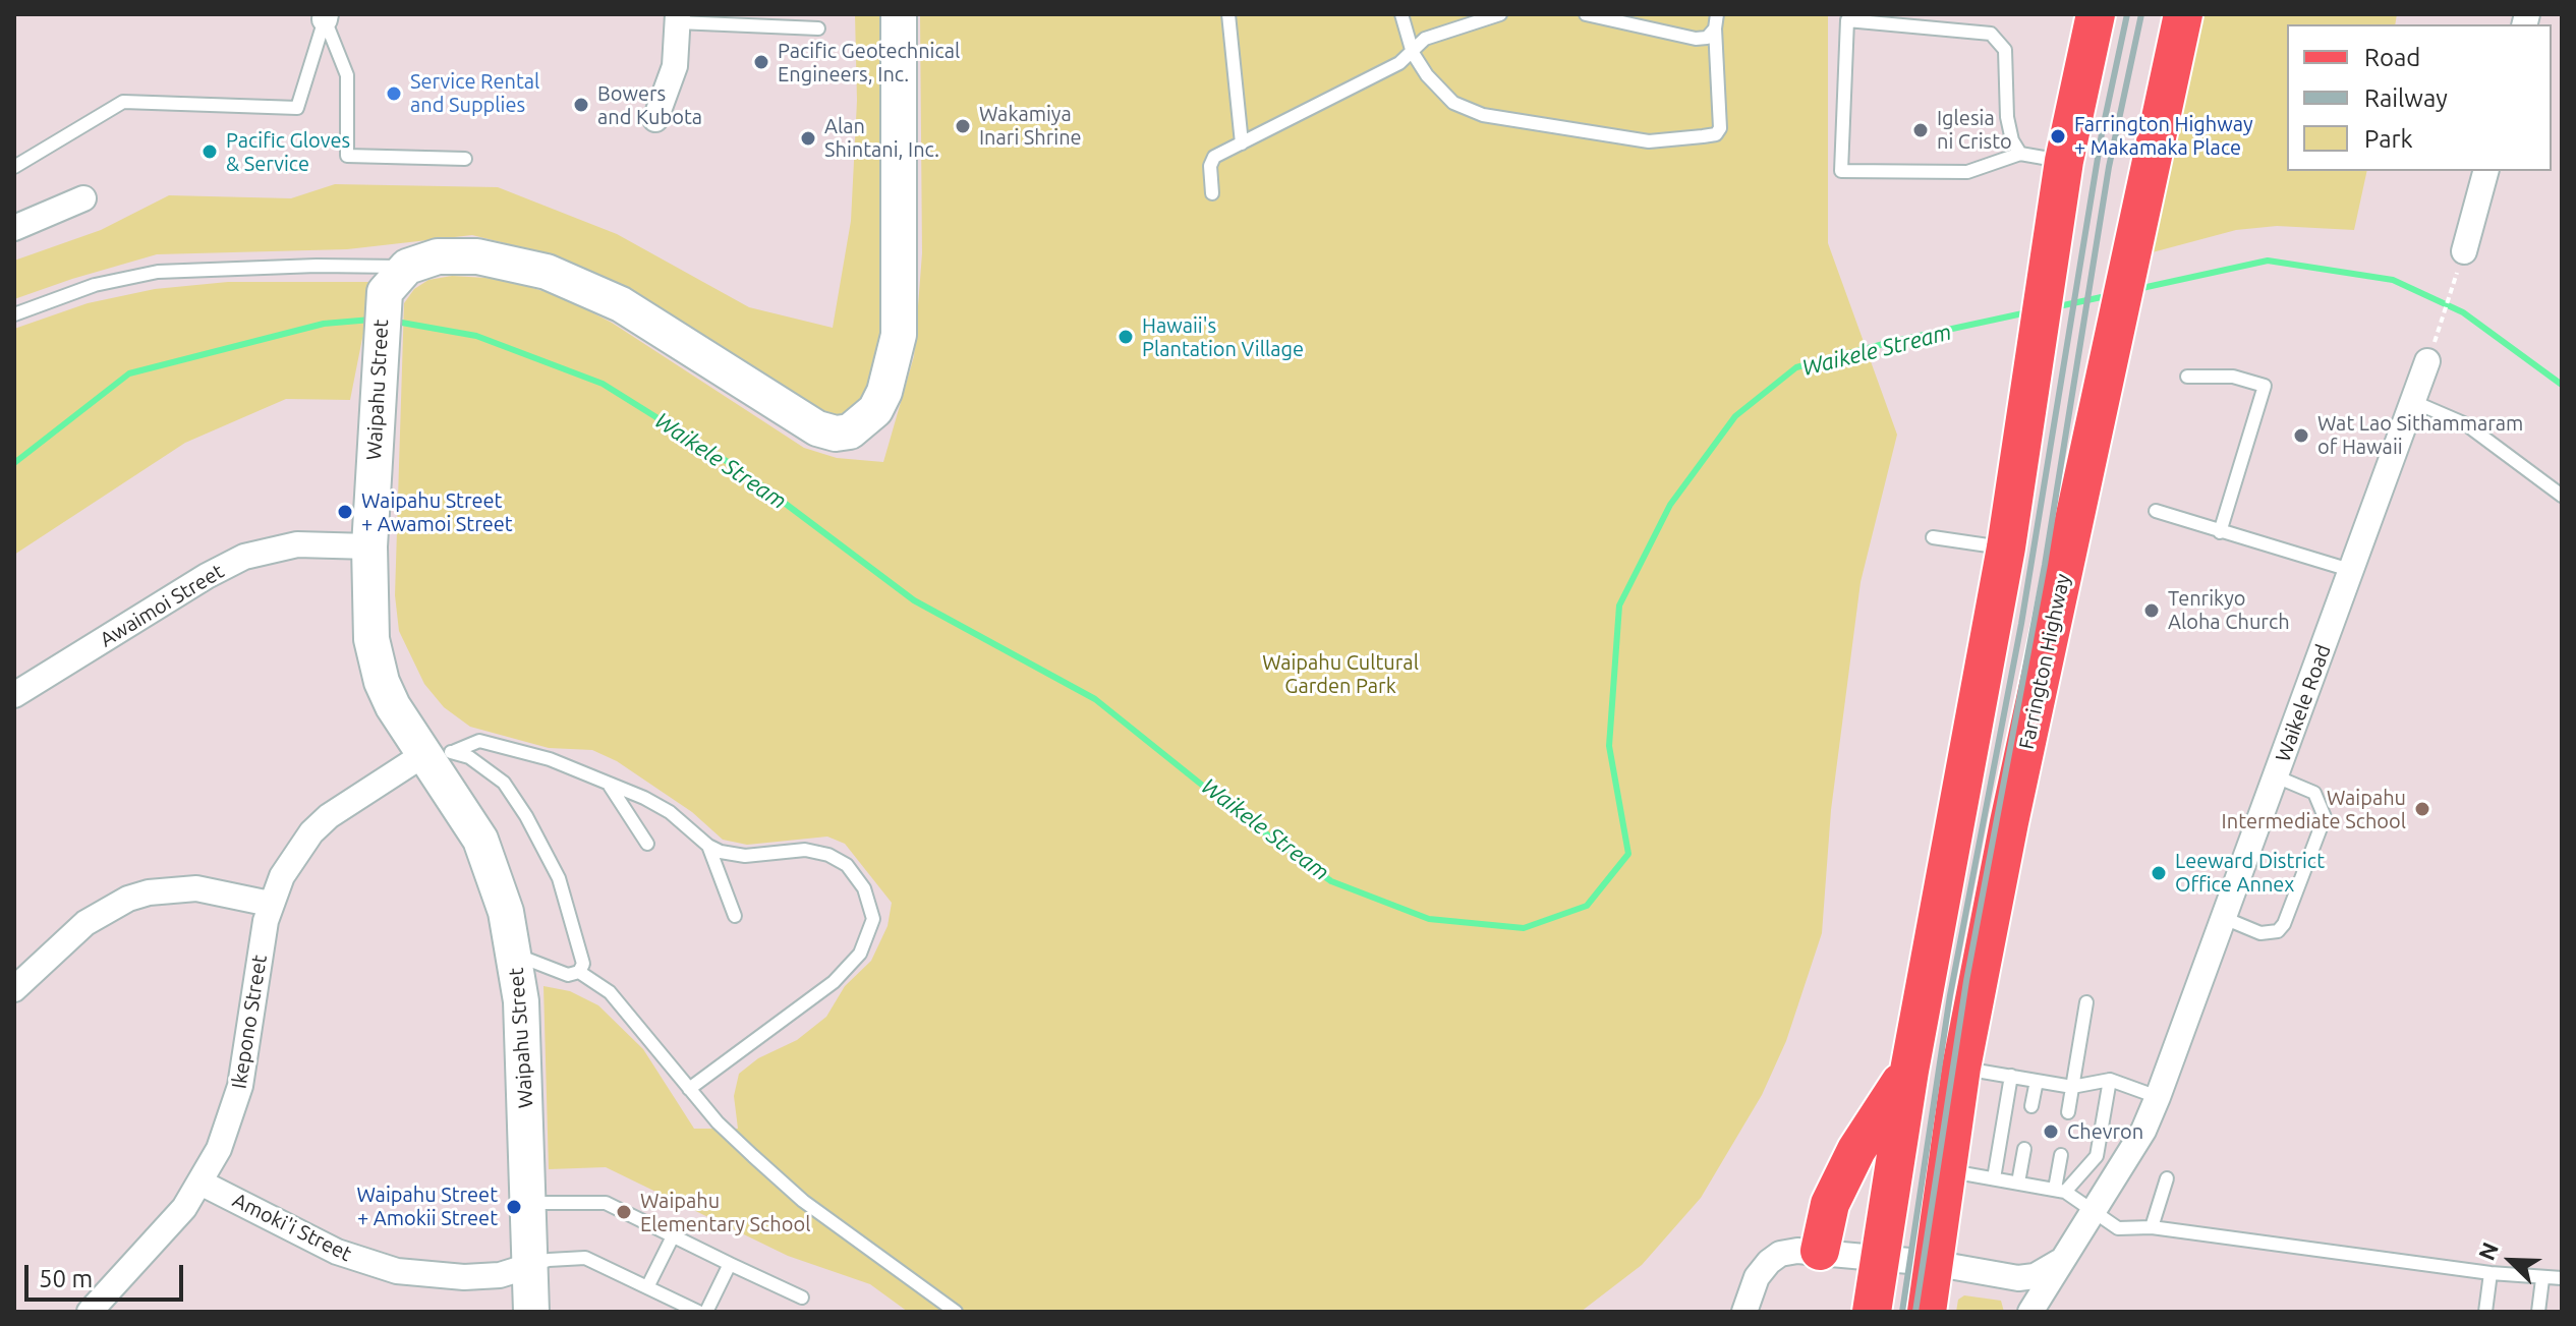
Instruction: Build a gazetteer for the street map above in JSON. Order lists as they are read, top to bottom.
{
  "streets": {
    "main road": ["Farrington Highway"],
    "street": [
      "Waipahu Street",
      "Awaimoi Street",
      "Waikele Road",
      "Ikepono Street",
      "Amoki'i Street"
    ]
  },
  "crossings": [
    ["Waipahu Street", "Awaimoi Street"],
    ["Waipahu Street", "Ikepono Street"],
    ["Waipahu Street", "Amoki'i Street"],
    ["Farrington Highway", "Waikele Road"],
    ["Ikepono Street", "Amoki'i Street"]
  ],
  "water": ["Waikele Stream"],
  "parks": ["Waipahu Cultural Garden Park"],
  "places": [
    "Pacific Geotechnical Engineers, Inc.",
    "Service Rental and Supplies",
    "Bowers and Kubota",
    "Wakamiya Inari Shrine",
    "Iglesia ni Cristo",
    "Farrington Highway + Makamaka Place",
    "Alan Shintani, Inc.",
    "Pacific Gloves & Service",
    "Hawaii's Plantation Village",
    "Wat Lao Sithammaram of Hawaii",
    "Waipahu Street + Awamoi Street",
    "Tenrikyo Aloha Church",
    "Waipahu Intermediate School",
    "Leeward District Office Annex",
    "Chevron",
    "Waipahu Street + Amokii Street",
    "Waipahu Elementary School"
  ],
  "legend": ["Road", "Railway", "Park"],
  "scale_bar": "50 m",
  "north": "top left"
}
